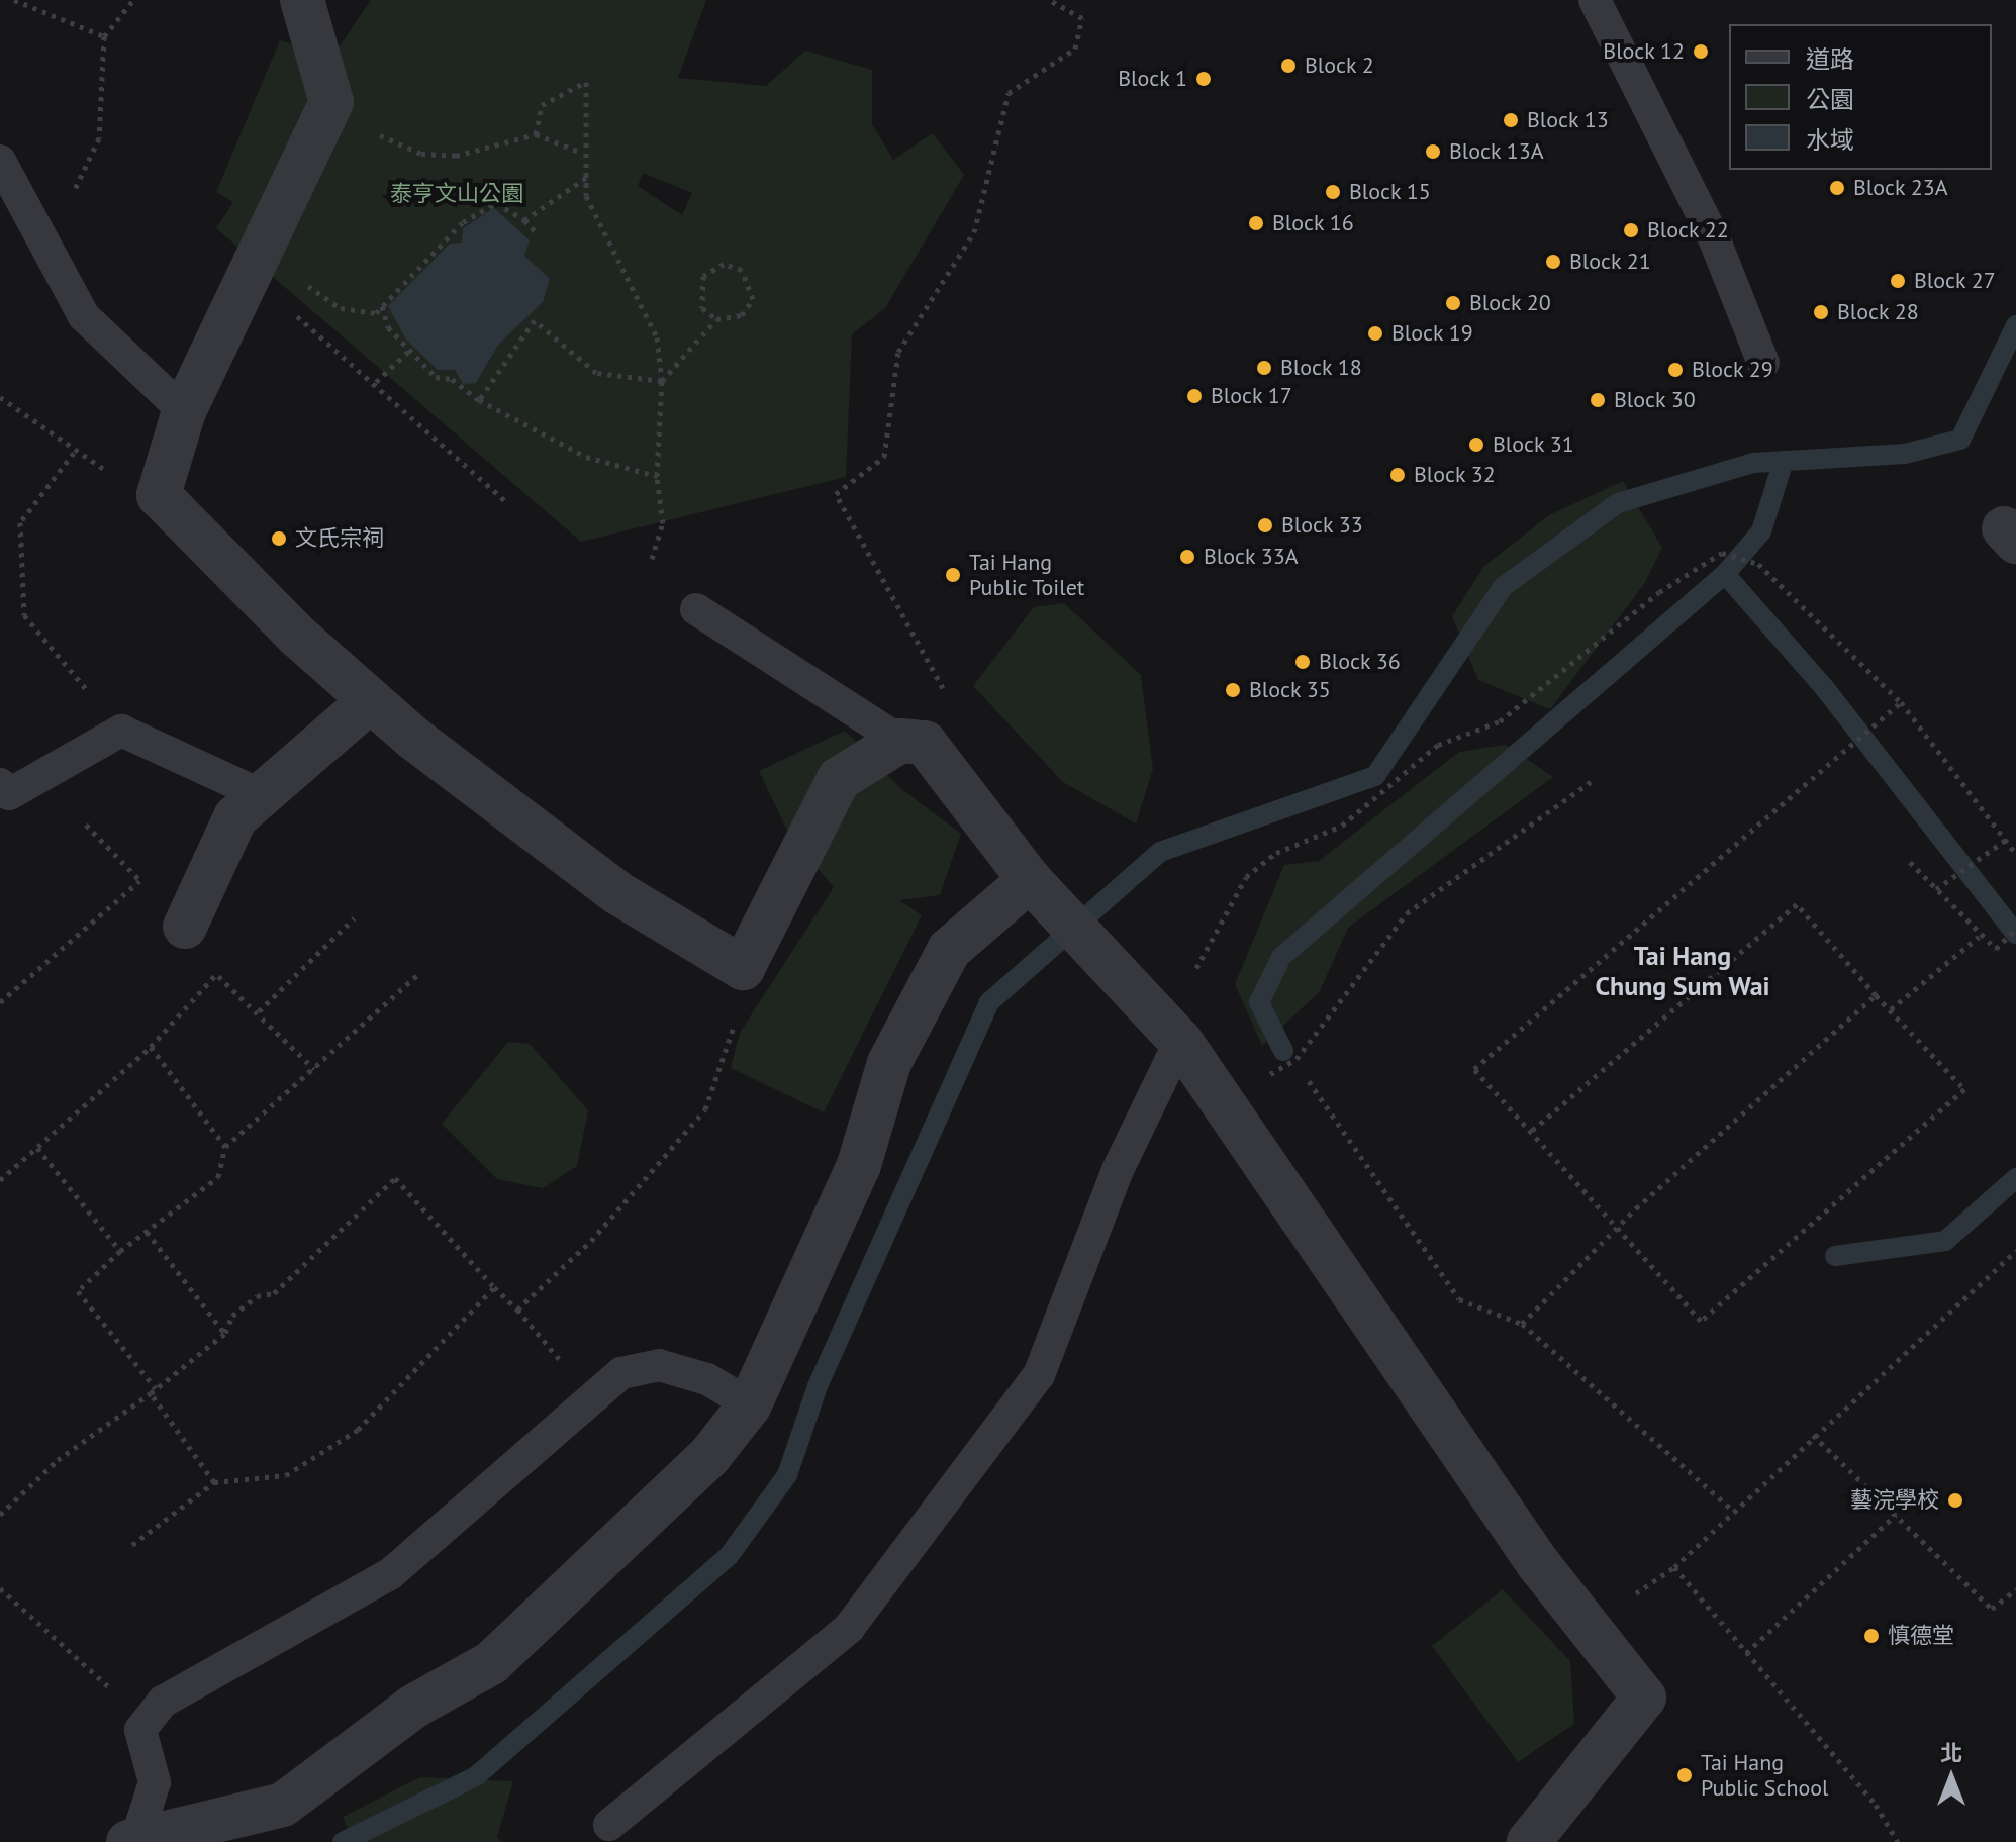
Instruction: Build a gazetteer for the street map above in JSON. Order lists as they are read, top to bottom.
{
  "districts": ["Tai Hang Chung Sum Wai"],
  "parks": ["泰亨文山公園"],
  "places": [
    "Block 12",
    "Block 2",
    "Block 1",
    "Block 13",
    "Block 13A",
    "Block 23A",
    "Block 15",
    "Block 16",
    "Block 22",
    "Block 21",
    "Block 27",
    "Block 20",
    "Block 28",
    "Block 19",
    "Block 18",
    "Block 29",
    "Block 17",
    "Block 30",
    "Block 31",
    "Block 32",
    "Block 33",
    "文氏宗祠",
    "Block 33A",
    "Tai Hang Public Toilet",
    "Block 36",
    "Block 35",
    "藝浣學校",
    "慎德堂",
    "Tai Hang Public School"
  ],
  "legend": ["道路", "公園", "水域"],
  "north": "top"
}
